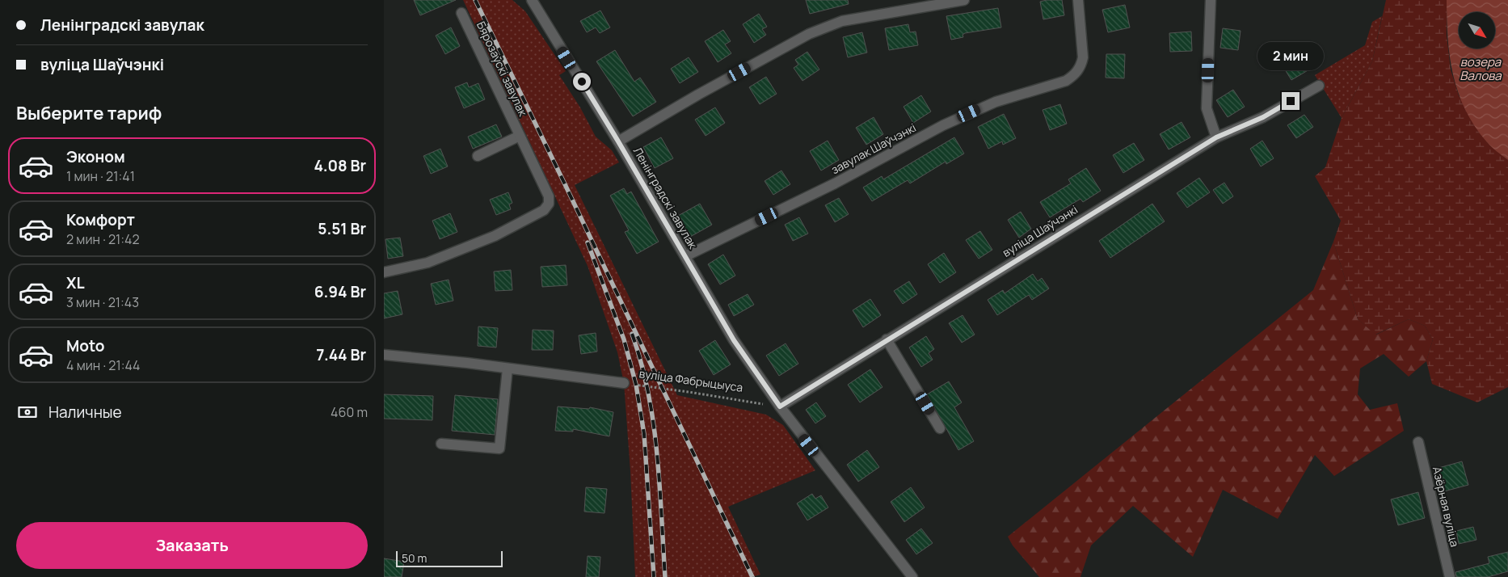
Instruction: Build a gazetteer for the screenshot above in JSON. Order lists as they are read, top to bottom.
{
  "streets": {
    "street": [
      "Бярозаўскі завулак",
      "завулак Шаўчэнкі",
      "Ленінградскі завулак",
      "вуліца Шаўчэнкі",
      "вуліца Фабрыцыуса",
      "Азёрная вуліца"
    ]
  },
  "crossings": [
    ["завулак Шаўчэнкі", "Ленінградскі завулак"],
    ["Ленінградскі завулак", "вуліца Шаўчэнкі"],
    ["Ленінградскі завулак", "вуліца Фабрыцыуса"],
    ["вуліца Шаўчэнкі", "вуліца Фабрыцыуса"]
  ],
  "water": ["возера Валова"],
  "scale_bar": "50 m",
  "north": "bottom right",
  "page": {
    "banner": ["Ленінградскі завулак", "вуліца Шаўчэнкі"],
    "bubble": "2 мин",
    "heading": "Выберите тариф",
    "list": [
      {
        "name": "Эконом",
        "note": "1 мин · 21:41",
        "value": "4.08 Br"
      },
      {
        "name": "Комфорт",
        "note": "2 мин · 21:42",
        "value": "5.51 Br"
      },
      {
        "name": "XL",
        "note": "3 мин · 21:43",
        "value": "6.94 Br"
      },
      {
        "name": "Moto",
        "note": "4 мин · 21:44",
        "value": "7.44 Br"
      }
    ],
    "pay": ["Наличные", "460 m"],
    "buttons": "Заказать",
    "scale": "50 m"
  }
}
